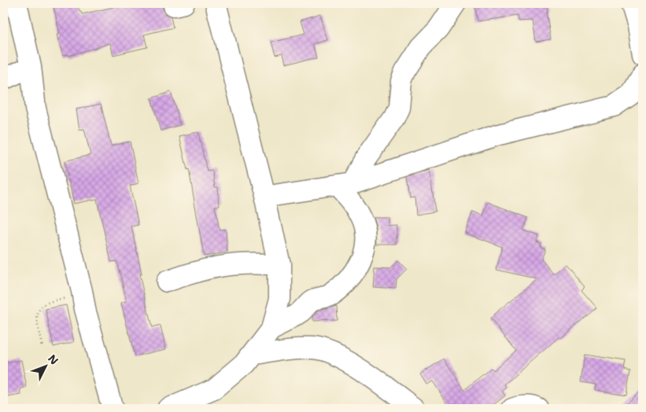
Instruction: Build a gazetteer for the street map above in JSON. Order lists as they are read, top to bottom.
{
  "north": "top right"
}
